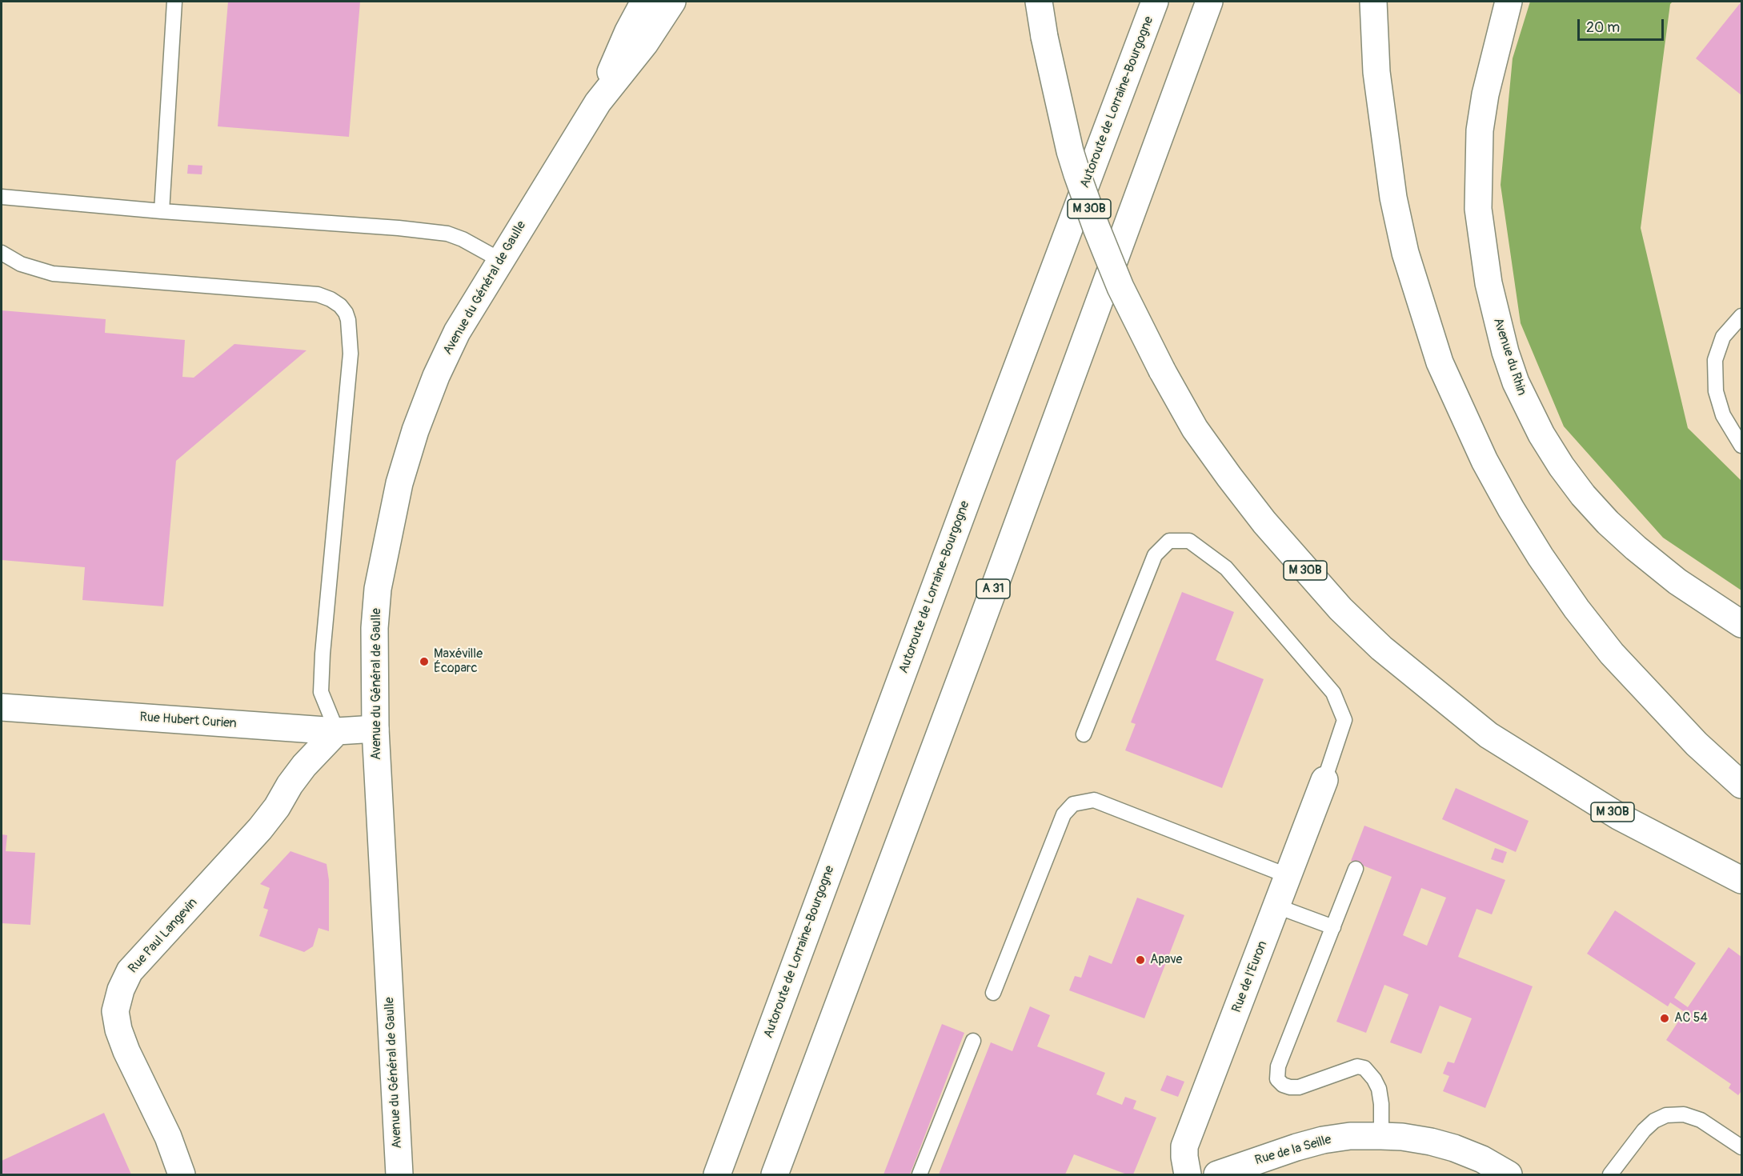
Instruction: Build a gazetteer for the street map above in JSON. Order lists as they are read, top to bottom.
{
  "streets": {
    "main road": [
      "Autoroute de Lorraine-Bourgogne",
      "M 30B",
      "Avenue du Général de Gaulle",
      "Avenue du Rhin",
      "A 31",
      "Rue Hubert Curien",
      "Rue Paul Langevin",
      "Rue de l'Euron",
      "Rue de la Seille"
    ]
  },
  "crossings": [
    ["Avenue du Général de Gaulle", "Rue Hubert Curien"],
    ["Rue Hubert Curien", "Rue Paul Langevin"]
  ],
  "places": ["Maxéville Écoparc", "Apave", "AC 54"],
  "scale_bar": "20 m"
}
